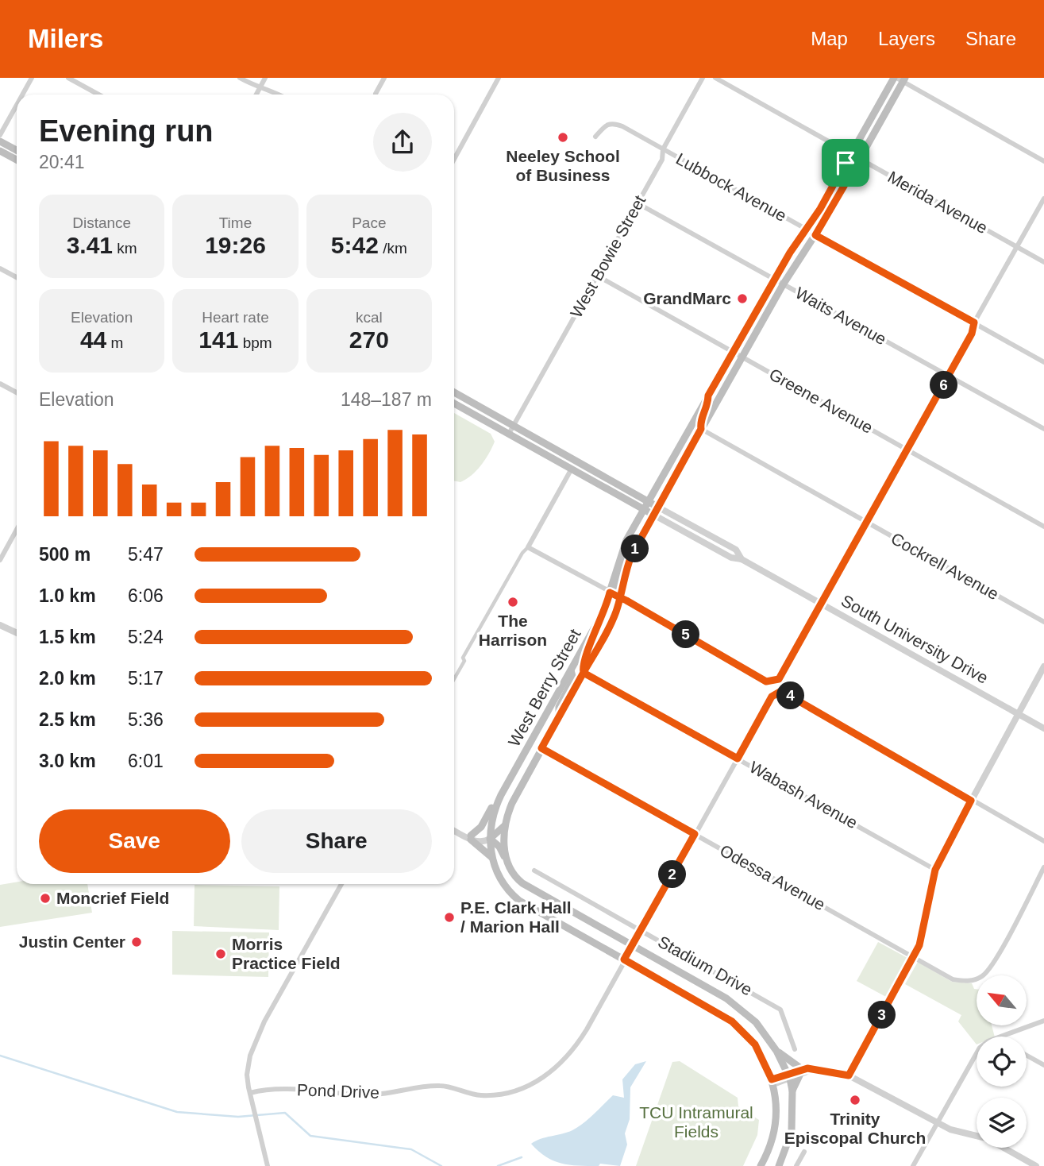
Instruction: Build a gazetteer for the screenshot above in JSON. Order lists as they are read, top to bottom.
{
  "streets": {
    "main road": ["South University Drive", "West Berry Street"],
    "street": [
      "Lubbock Avenue",
      "Merida Avenue",
      "West Bowie Street",
      "Waits Avenue",
      "Greene Avenue",
      "Cockrell Avenue",
      "Wabash Avenue",
      "Odessa Avenue",
      "Stadium Drive",
      "Pond Drive"
    ]
  },
  "crossings": [
    ["Lubbock Avenue", "West Bowie Street"],
    ["Lubbock Avenue", "West Berry Street"],
    ["Merida Avenue", "West Berry Street"],
    ["West Bowie Street", "Waits Avenue"],
    ["West Bowie Street", "Greene Avenue"],
    ["West Bowie Street", "South University Drive"],
    ["Waits Avenue", "West Berry Street"],
    ["Greene Avenue", "West Berry Street"],
    ["Cockrell Avenue", "West Berry Street"],
    ["South University Drive", "West Berry Street"],
    ["West Berry Street", "Wabash Avenue"],
    ["West Berry Street", "Odessa Avenue"],
    ["West Berry Street", "Pond Drive"],
    ["Wabash Avenue", "Pond Drive"],
    ["Odessa Avenue", "Pond Drive"],
    ["Stadium Drive", "Pond Drive"]
  ],
  "parks": ["TCU Intramural Fields"],
  "places": [
    "Neeley School of Business",
    "GrandMarc",
    "The Harrison",
    "Moncrief Field",
    "P.E. Clark Hall / Marion Hall",
    "Justin Center",
    "Morris Practice Field",
    "Trinity Episcopal Church"
  ],
  "north": "top left",
  "page": {
    "header": "Milers",
    "nav": ["Map", "Layers", "Share"],
    "heading": ["Evening run", "20:41"],
    "stats": [
      ["Distance", "3.41 km"],
      ["Time", "19:26"],
      ["Pace", "5:42 /km"],
      ["Elevation", "44 m"],
      ["Heart rate", "141 bpm"],
      ["kcal", "270"]
    ],
    "pins": [
      "6",
      "1",
      "5",
      "4",
      "2",
      "3"
    ],
    "chart": ["Elevation", "148–187 m"],
    "list": [
      {
        "name": "500 m",
        "note": "5:47"
      },
      {
        "name": "1.0 km",
        "note": "6:06"
      },
      {
        "name": "1.5 km",
        "note": "5:24"
      },
      {
        "name": "2.0 km",
        "note": "5:17"
      },
      {
        "name": "2.5 km",
        "note": "5:36"
      },
      {
        "name": "3.0 km",
        "note": "6:01"
      }
    ],
    "buttons": ["Save", "Share"]
  }
}
